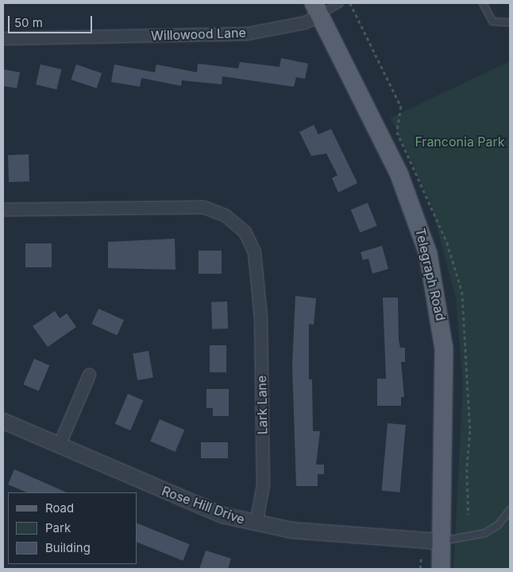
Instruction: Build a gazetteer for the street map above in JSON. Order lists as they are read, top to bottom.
{
  "streets": {
    "main road": ["Telegraph Road"],
    "street": ["Willowood Lane", "Lark Lane", "Rose Hill Drive"]
  },
  "crossings": [
    ["Willowood Lane", "Telegraph Road"],
    ["Telegraph Road", "Rose Hill Drive"],
    ["Lark Lane", "Rose Hill Drive"]
  ],
  "parks": ["Franconia Park"],
  "legend": ["Road", "Park", "Building"],
  "scale_bar": "50 m"
}
